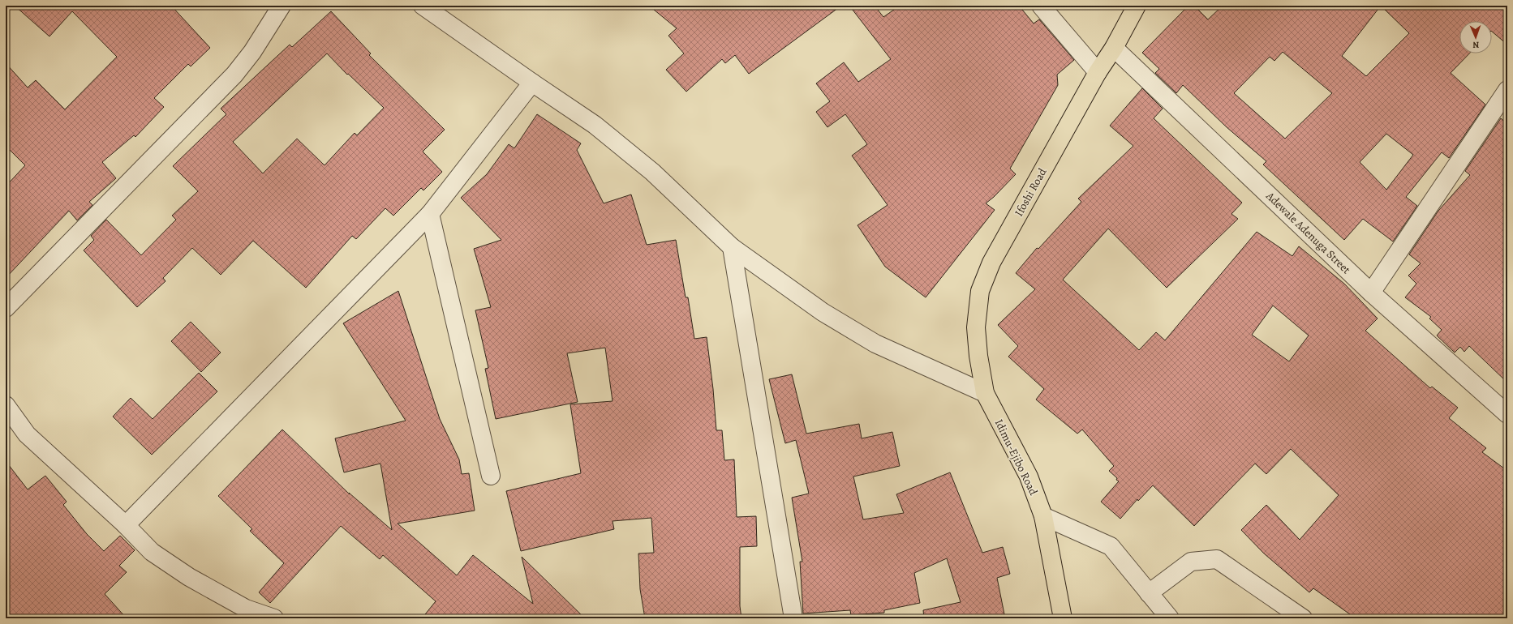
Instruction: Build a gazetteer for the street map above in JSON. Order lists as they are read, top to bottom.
{
  "streets": {
    "main road": ["Ifoshi Road", "Idimu-Ejibo Road"],
    "street": ["Adewale Adenuga Street"]
  },
  "crossings": [
    ["Ifoshi Road", "Adewale Adenuga Street"],
    ["Ifoshi Road", "Idimu-Ejibo Road"]
  ],
  "north": "bottom"
}
